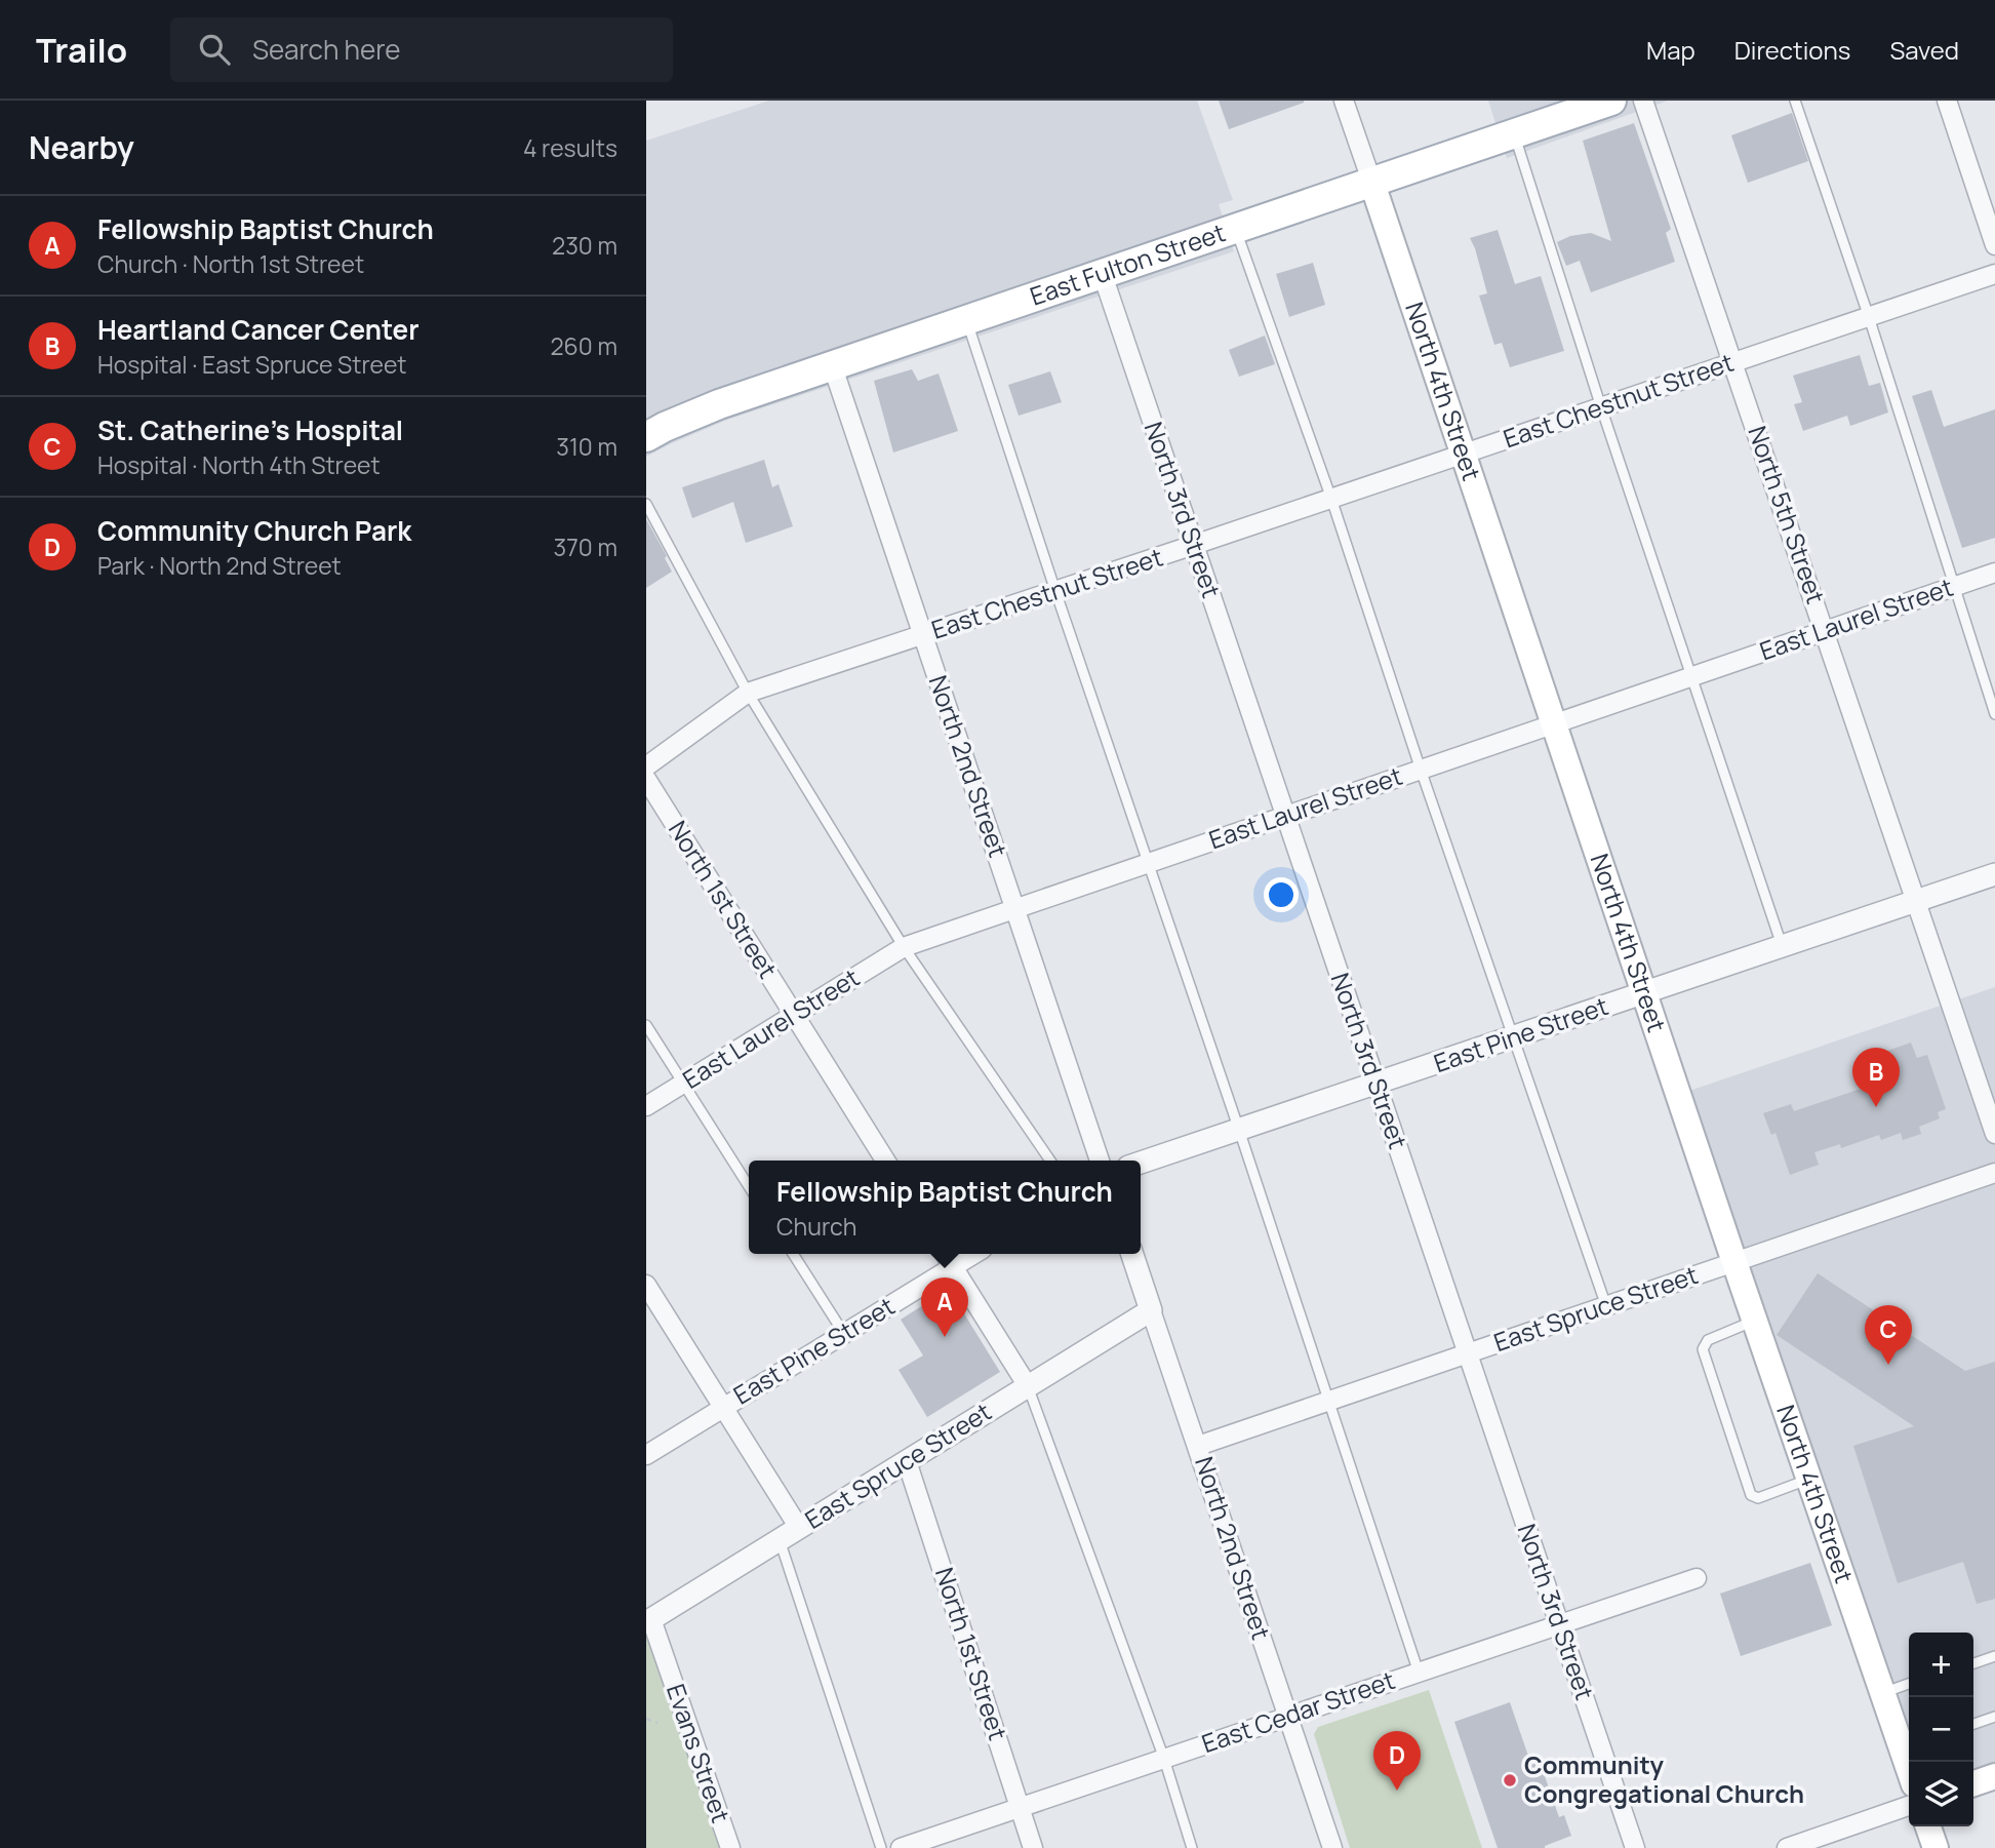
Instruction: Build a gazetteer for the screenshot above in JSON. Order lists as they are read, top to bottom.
{
  "streets": {
    "main road": ["East Fulton Street", "North 4th Street"],
    "street": [
      "East Chestnut Street",
      "North 3rd Street",
      "North 5th Street",
      "East Laurel Street",
      "North 2nd Street",
      "North 1st Street",
      "East Pine Street",
      "East Spruce Street",
      "East Cedar Street",
      "Evans Street"
    ]
  },
  "crossings": [
    ["East Fulton Street", "North 4th Street"],
    ["East Fulton Street", "North 3rd Street"],
    ["East Fulton Street", "North 2nd Street"],
    ["North 4th Street", "East Chestnut Street"],
    ["North 4th Street", "East Laurel Street"],
    ["North 4th Street", "East Pine Street"],
    ["North 4th Street", "East Spruce Street"],
    ["East Chestnut Street", "North 3rd Street"],
    ["East Chestnut Street", "North 5th Street"],
    ["East Chestnut Street", "North 2nd Street"],
    ["North 3rd Street", "East Laurel Street"],
    ["North 3rd Street", "East Pine Street"],
    ["North 3rd Street", "East Spruce Street"],
    ["North 3rd Street", "East Cedar Street"],
    ["North 5th Street", "East Laurel Street"],
    ["North 5th Street", "East Pine Street"],
    ["East Laurel Street", "North 2nd Street"],
    ["East Laurel Street", "North 1st Street"],
    ["North 2nd Street", "East Spruce Street"],
    ["North 2nd Street", "East Cedar Street"],
    ["North 1st Street", "East Spruce Street"],
    ["North 1st Street", "East Cedar Street"],
    ["East Spruce Street", "Evans Street"]
  ],
  "places": ["Community Congregational Church"],
  "page": {
    "header": "Trailo",
    "search": "Search here",
    "nav": ["Map", "Directions", "Saved"],
    "heading": ["Nearby", "4 results"],
    "list": [
      {
        "mark": "A",
        "name": "Fellowship Baptist Church",
        "note": "Church · North 1st Street",
        "value": "230 m"
      },
      {
        "mark": "B",
        "name": "Heartland Cancer Center",
        "note": "Hospital · East Spruce Street",
        "value": "260 m"
      },
      {
        "mark": "C",
        "name": "St. Catherine's Hospital",
        "note": "Hospital · North 4th Street",
        "value": "310 m"
      },
      {
        "mark": "D",
        "name": "Community Church Park",
        "note": "Park · North 2nd Street",
        "value": "370 m"
      }
    ],
    "pins": [
      "B",
      "A",
      "C",
      "D"
    ],
    "popup": ["Fellowship Baptist Church", "Church"],
    "map_buttons": ["+", "−"]
  }
}
